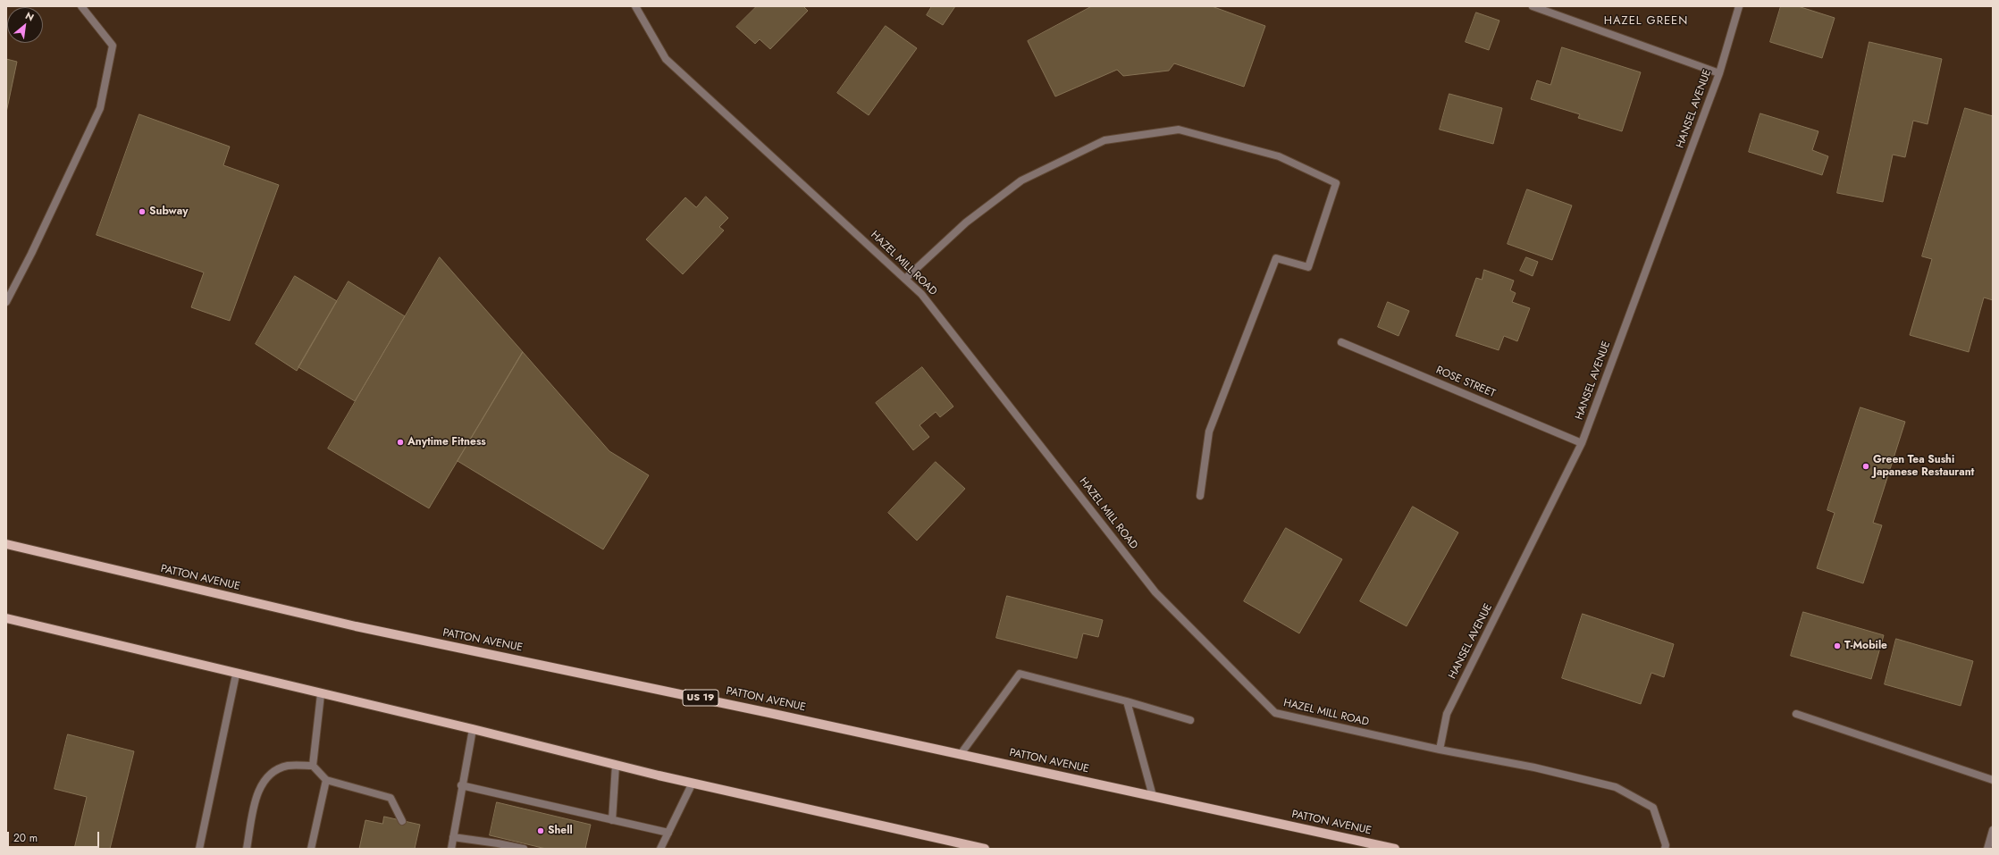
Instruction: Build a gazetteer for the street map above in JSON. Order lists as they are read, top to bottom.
{
  "streets": {
    "main road": ["PATTON AVENUE", "US 19"],
    "street": ["HANSEL AVENUE", "HAZEL MILL ROAD", "ROSE STREET"]
  },
  "crossings": [
    ["HANSEL AVENUE", "HAZEL MILL ROAD"],
    ["HANSEL AVENUE", "ROSE STREET"]
  ],
  "districts": ["HAZEL GREEN"],
  "places": [
    "Subway",
    "Anytime Fitness",
    "Green Tea Sushi Japanese Restaurant",
    "T-Mobile",
    "Shell"
  ],
  "scale_bar": "20 m",
  "north": "top right"
}
